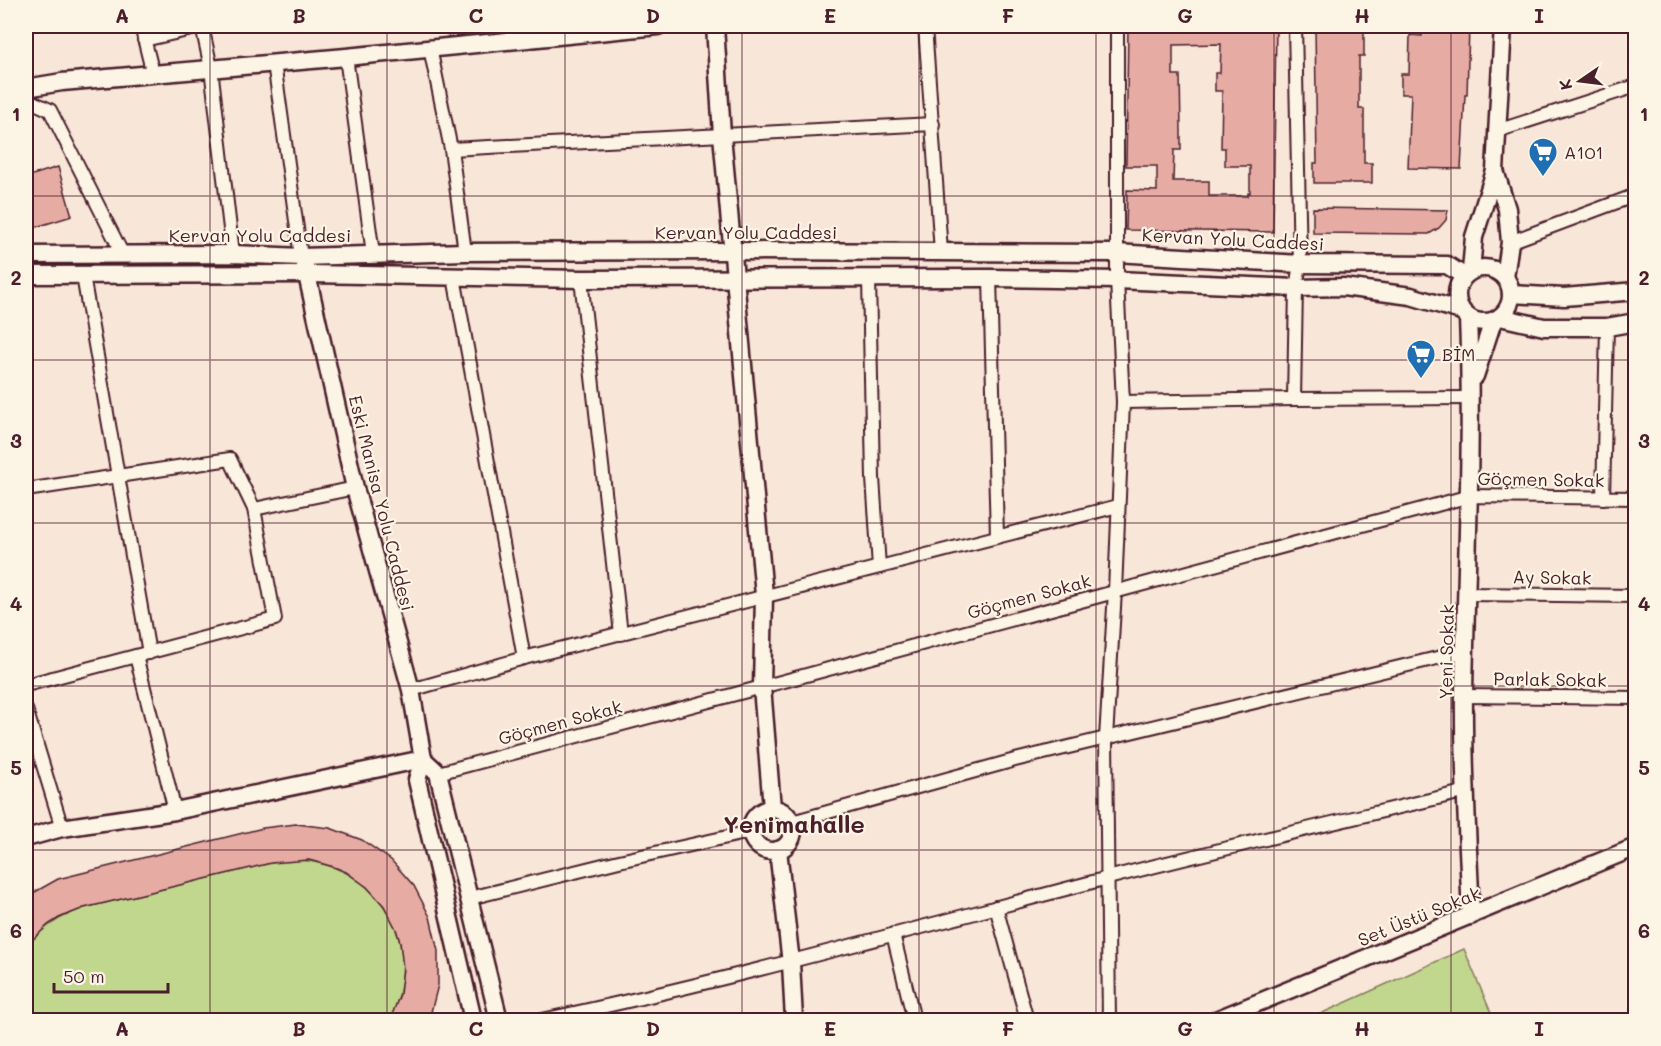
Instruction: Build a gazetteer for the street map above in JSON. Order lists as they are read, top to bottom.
{
  "streets": {
    "main road": [
      "Kervan Yolu Caddesi",
      "Eski Manisa Yolu Caddesi",
      "Yeni Sokak",
      "Set Üstü Sokak"
    ],
    "street": ["Göçmen Sokak", "Ay Sokak", "Parlak Sokak"]
  },
  "crossings": [
    ["Kervan Yolu Caddesi", "Eski Manisa Yolu Caddesi"],
    ["Göçmen Sokak", "Yeni Sokak"],
    ["Ay Sokak", "Yeni Sokak"],
    ["Yeni Sokak", "Parlak Sokak"],
    ["Yeni Sokak", "Set Üstü Sokak"]
  ],
  "districts": ["Yenimahalle"],
  "places": {
    "supermarket": ["A101", "BİM"]
  },
  "scale_bar": "50 m",
  "north": "left",
  "grid": {
    "columns": [
      "A",
      "B",
      "C",
      "D",
      "E",
      "F",
      "G",
      "H",
      "I"
    ],
    "rows": [
      "1",
      "2",
      "3",
      "4",
      "5",
      "6"
    ]
  }
}
